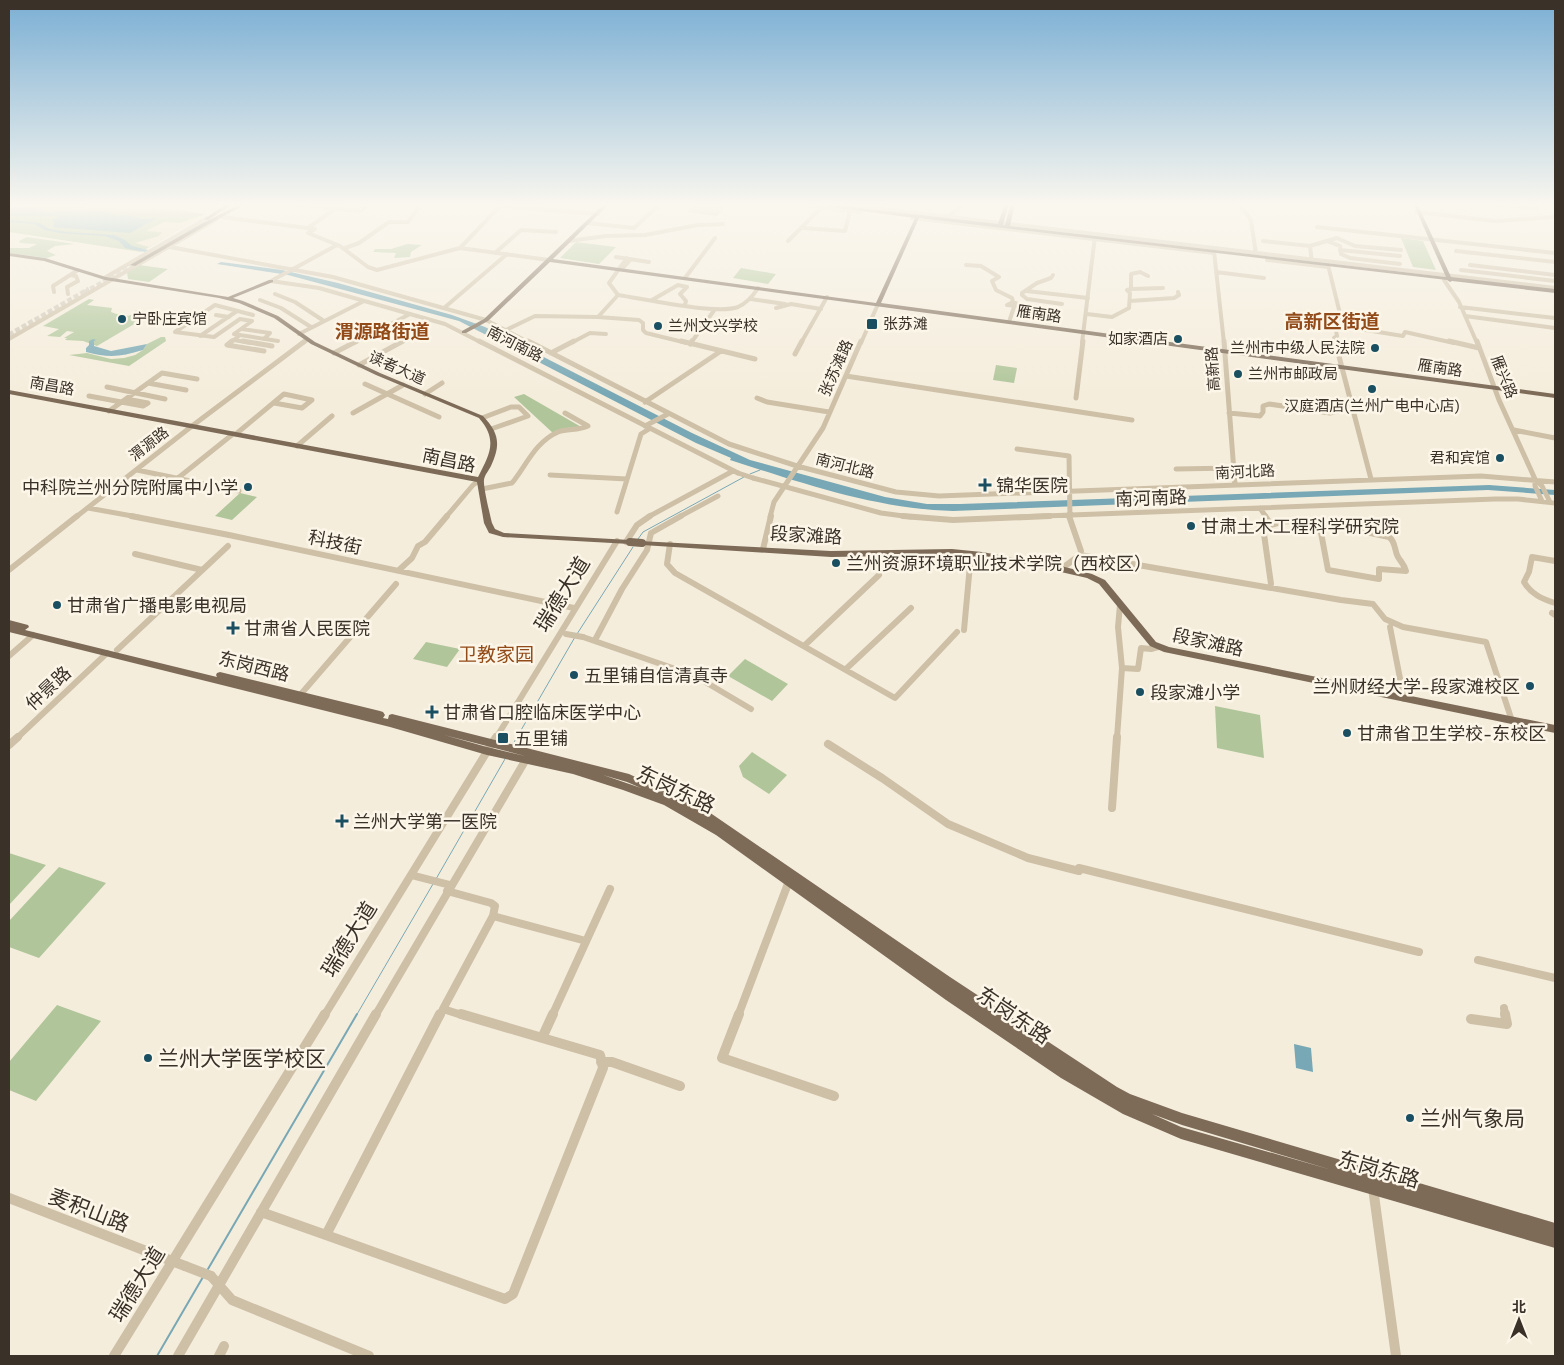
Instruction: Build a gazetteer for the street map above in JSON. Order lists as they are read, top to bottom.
{
  "streets": {
    "main road": [
      "雁南路",
      "读者大道",
      "张苏滩路",
      "雁兴路",
      "南昌路",
      "段家滩路",
      "东岗西路",
      "东岗东路"
    ],
    "street": [
      "南河南路",
      "高新路",
      "渭源路",
      "南河北路",
      "科技街",
      "瑞德大道",
      "仲景路",
      "麦积山路"
    ]
  },
  "crossings": [
    ["雁南路", "张苏滩路"],
    ["雁南路", "高新路"],
    ["雁南路", "雁兴路"],
    ["南河南路", "张苏滩路"],
    ["南河南路", "雁兴路"],
    ["读者大道", "渭源路"],
    ["张苏滩路", "南河北路"],
    ["高新路", "南河北路"],
    ["雁兴路", "南河北路"],
    ["南昌路", "渭源路"],
    ["南昌路", "段家滩路"],
    ["南昌路", "瑞德大道"],
    ["渭源路", "科技街"],
    ["段家滩路", "瑞德大道"],
    ["科技街", "瑞德大道"],
    ["瑞德大道", "东岗西路"],
    ["瑞德大道", "东岗东路"],
    ["瑞德大道", "麦积山路"],
    ["东岗西路", "仲景路"],
    ["东岗西路", "东岗东路"]
  ],
  "districts": ["高新区街道", "渭源路街道", "卫教家园"],
  "places": {
    "other": [
      "宁卧庄宾馆",
      "兰州文兴学校",
      "如家酒店",
      "兰州市中级人民法院",
      "兰州市邮政局",
      "汉庭酒店(兰州广电中心店)",
      "君和宾馆",
      "中科院兰州分院附属中小学",
      "甘肃土木工程科学研究院",
      "兰州资源环境职业技术学院（西校区）",
      "甘肃省广播电影电视局",
      "五里铺自信清真寺",
      "兰州财经大学-段家滩校区",
      "段家滩小学",
      "甘肃省卫生学校-东校区",
      "兰州大学医学校区",
      "兰州气象局"
    ],
    "transit": ["张苏滩", "五里铺"],
    "health": [
      "锦华医院",
      "甘肃省人民医院",
      "甘肃省口腔临床医学中心",
      "兰州大学第一医院"
    ]
  },
  "north": "top"
}
